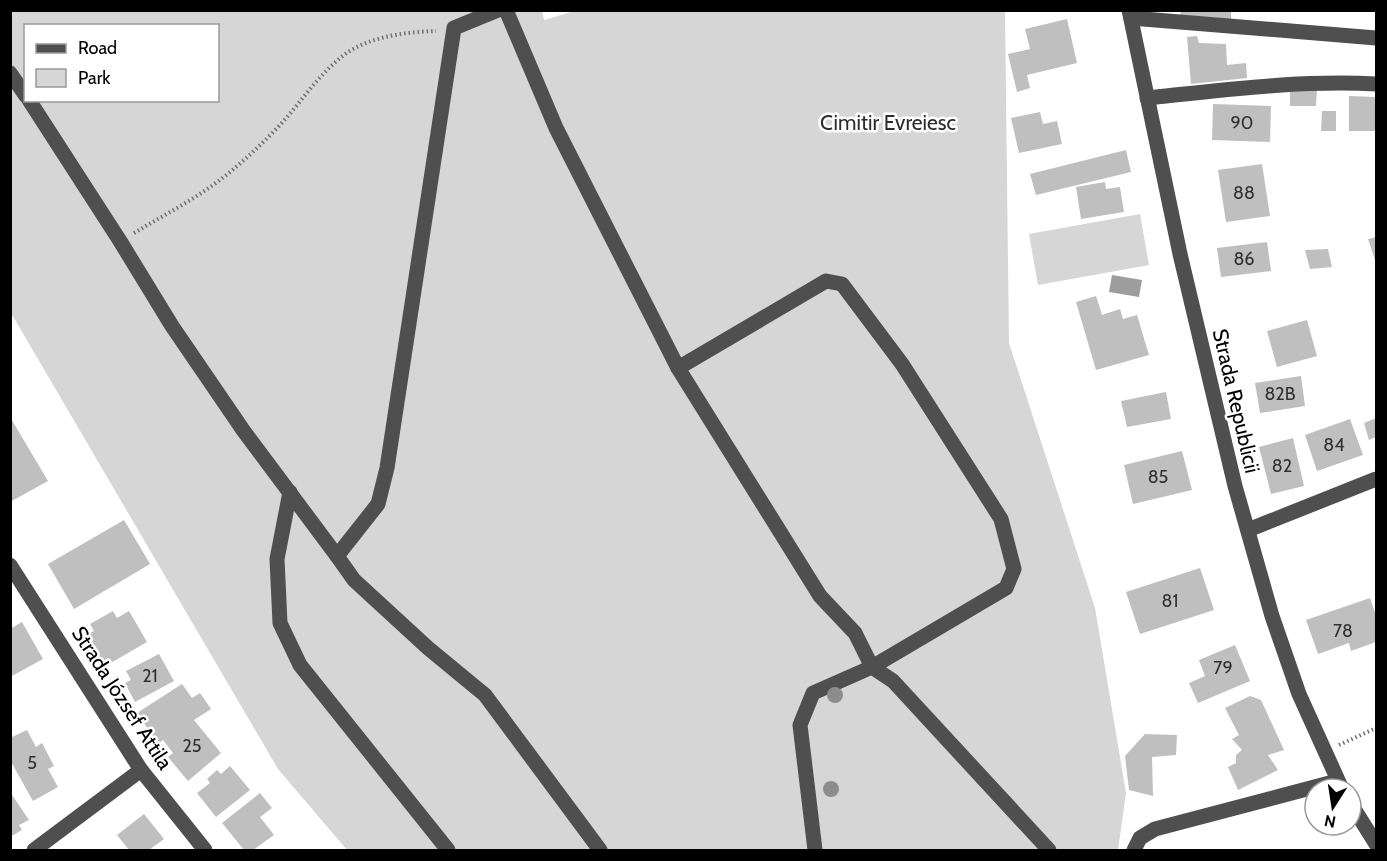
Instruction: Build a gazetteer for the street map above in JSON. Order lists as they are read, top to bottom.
{
  "streets": {
    "street": ["Strada Republicii", "Strada József Attila"]
  },
  "parks": ["Cimitir Evreiesc"],
  "house_numbers": [
    "90",
    "88",
    "86",
    "82B",
    "84",
    "82",
    "85",
    "81",
    "78",
    "79",
    "21",
    "25",
    "5"
  ],
  "legend": ["Road", "Park"],
  "north": "bottom"
}
